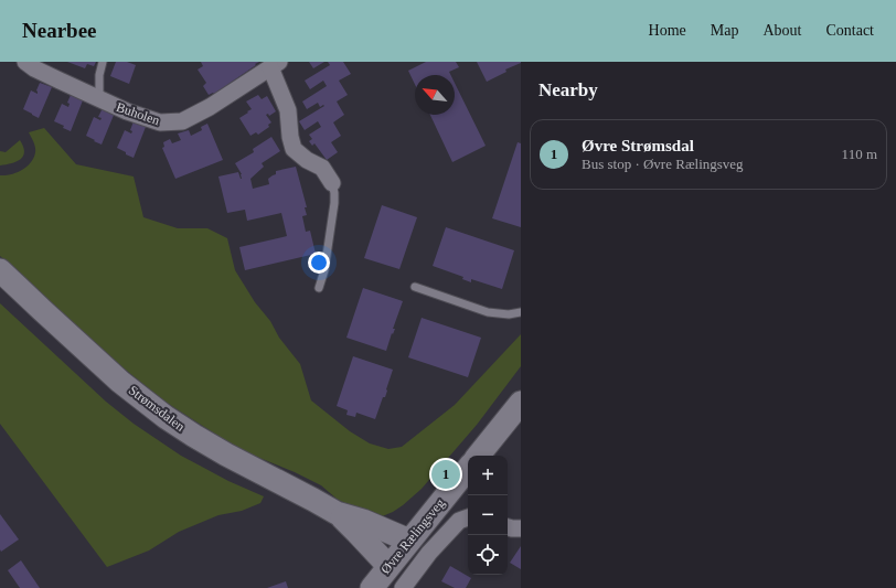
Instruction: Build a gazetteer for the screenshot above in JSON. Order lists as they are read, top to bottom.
{
  "streets": {
    "main road": ["Strømsdalen", "Øvre Rælingsveg"],
    "street": ["Buholen"]
  },
  "crossings": [
    ["Strømsdalen", "Øvre Rælingsveg"]
  ],
  "north": "top left",
  "page": {
    "header": "Nearbee",
    "nav": [
      "Home",
      "Map",
      "About",
      "Contact"
    ],
    "heading": "Nearby",
    "list": [
      {
        "mark": "1",
        "name": "Øvre Strømsdal",
        "note": "Bus stop · Øvre Rælingsveg",
        "value": "110 m"
      }
    ],
    "map_buttons": ["+", "−"],
    "pins": "1"
  }
}
